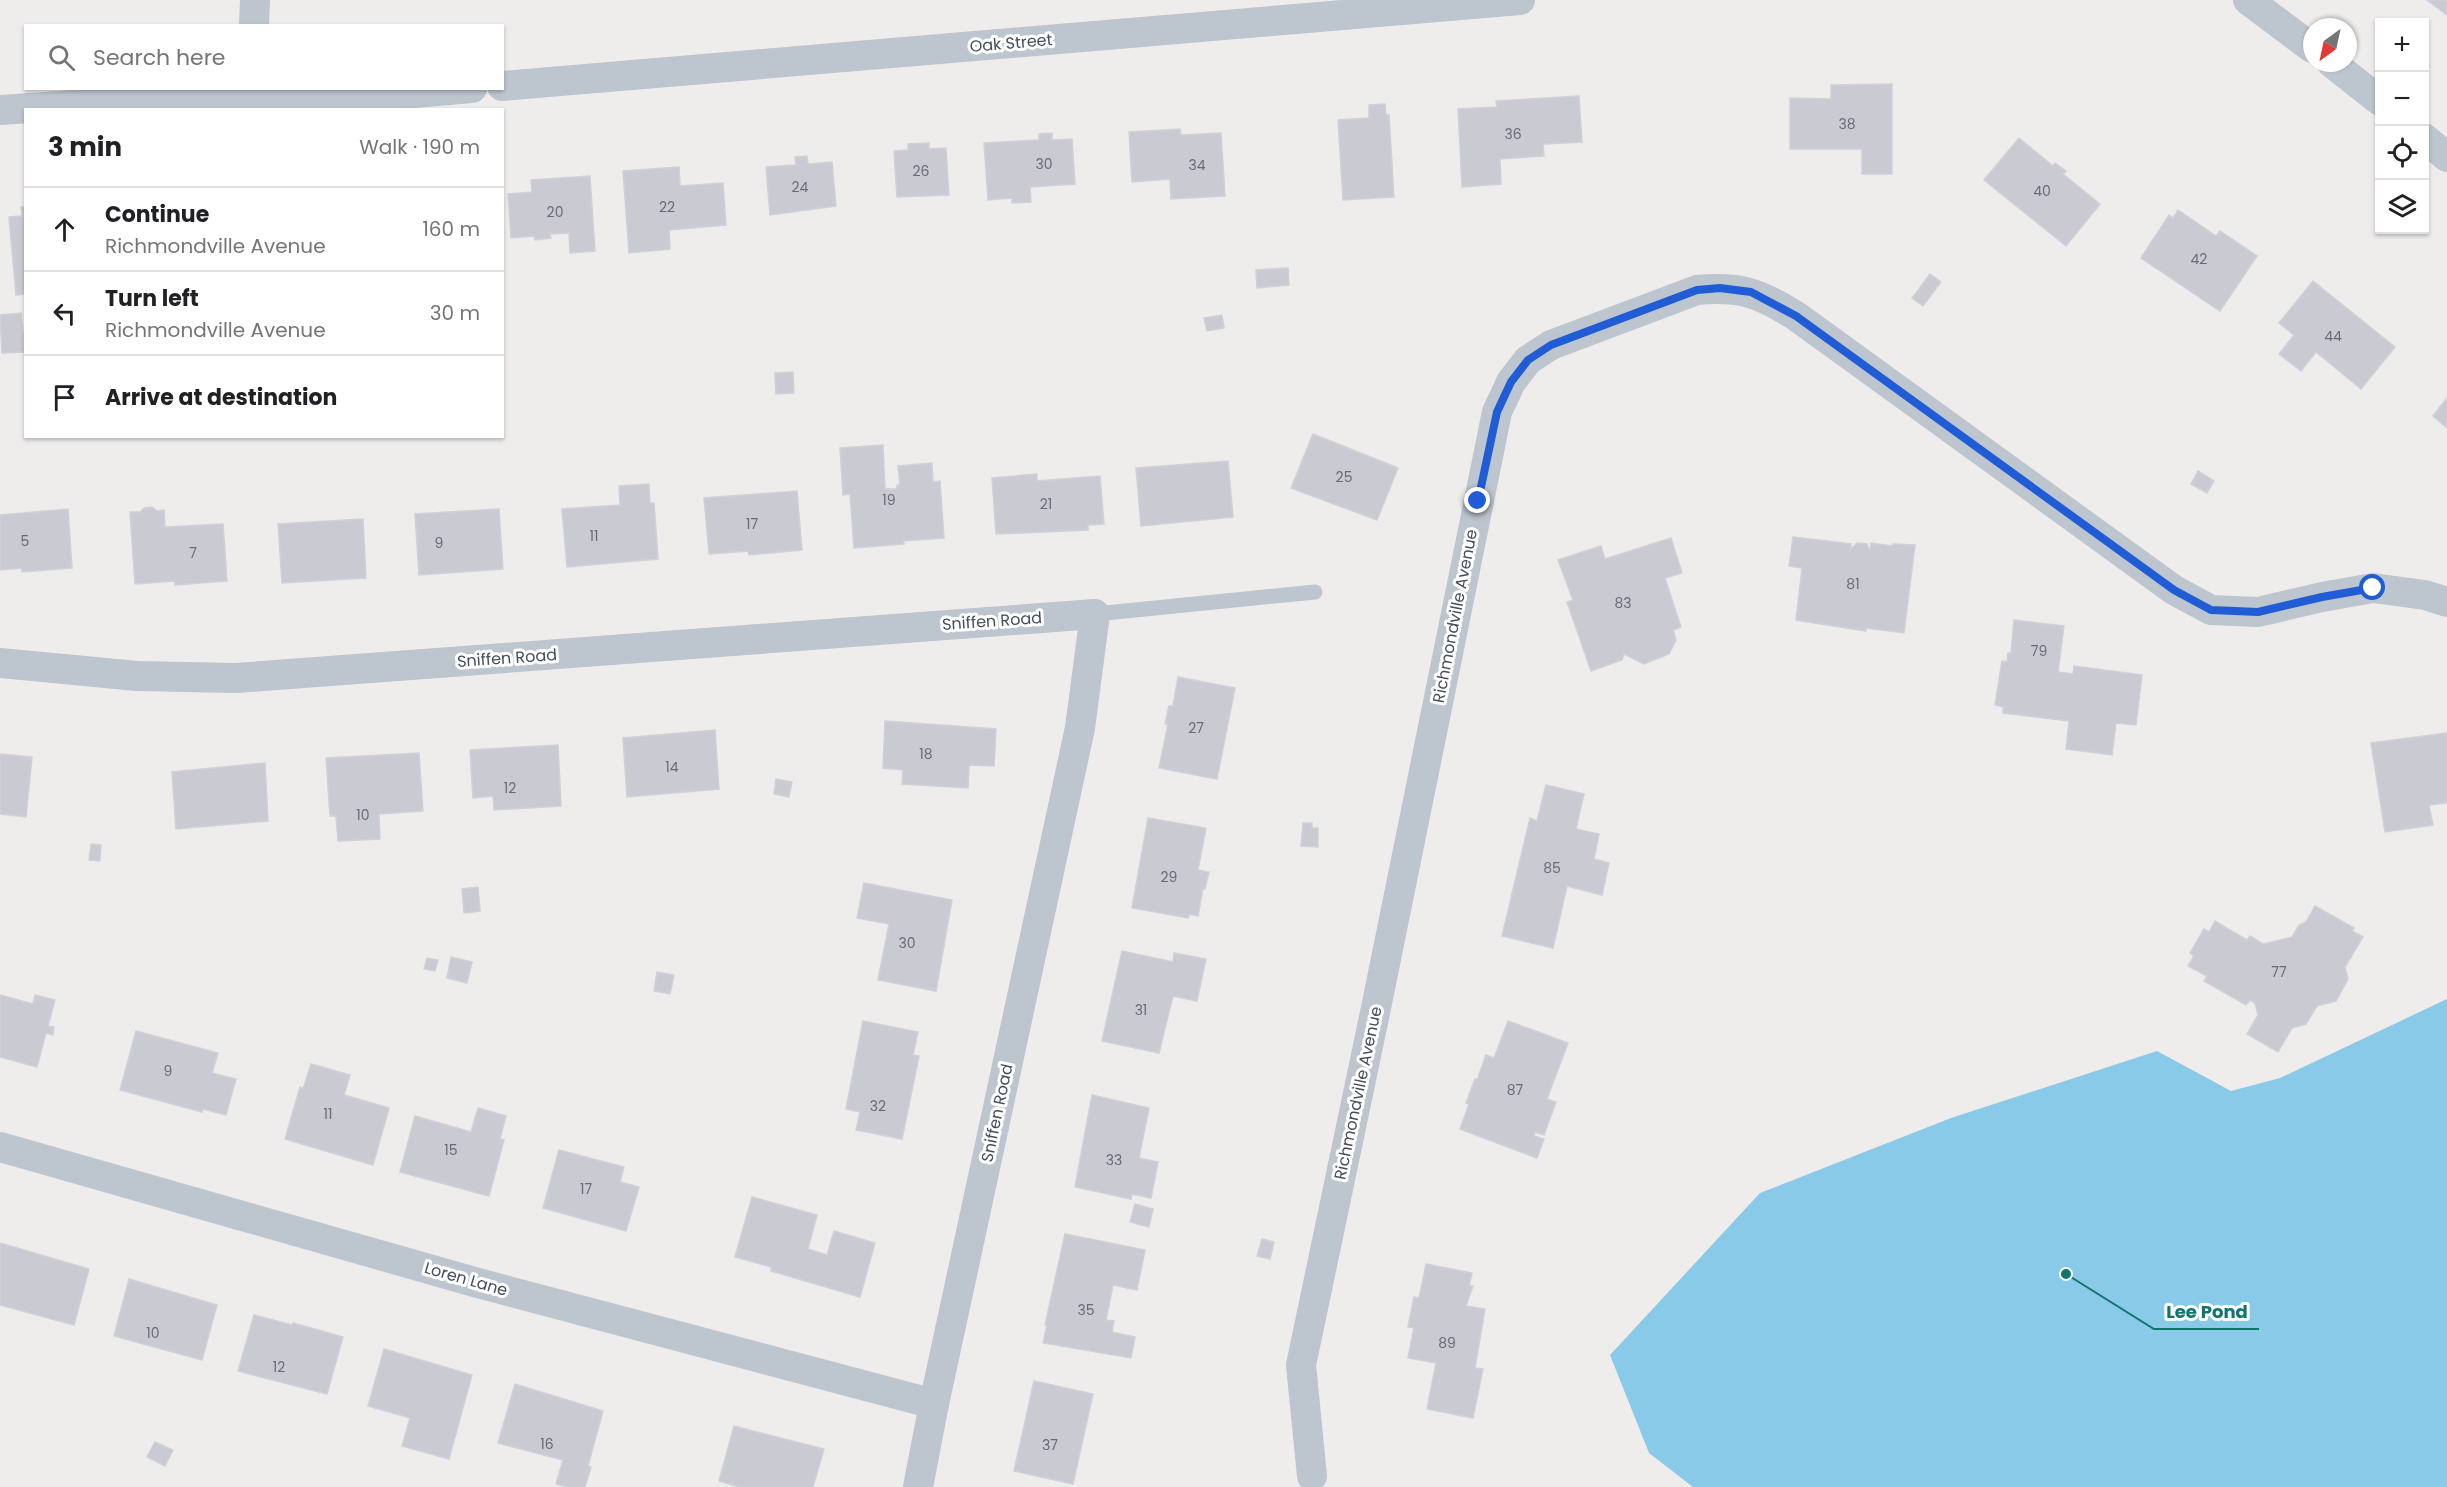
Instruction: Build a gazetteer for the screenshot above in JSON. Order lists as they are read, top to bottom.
{
  "streets": {
    "street": [
      "Oak Street",
      "Richmondville Avenue",
      "Sniffen Road",
      "Loren Lane"
    ]
  },
  "crossings": [
    ["Sniffen Road", "Loren Lane"]
  ],
  "places": ["Lee Pond"],
  "house_numbers": [
    "38",
    "36",
    "30",
    "34",
    "26",
    "24",
    "40",
    "22",
    "20",
    "42",
    "44",
    "25",
    "19",
    "21",
    "17",
    "11",
    "5",
    "9",
    "7",
    "81",
    "83",
    "79",
    "27",
    "18",
    "14",
    "12",
    "10",
    "85",
    "29",
    "30",
    "77",
    "31",
    "9",
    "87",
    "32",
    "11",
    "15",
    "33",
    "17",
    "35",
    "10",
    "89",
    "12",
    "16",
    "37"
  ],
  "north": "bottom left",
  "page": {
    "map_buttons": ["+", "−"],
    "search": "Search here",
    "heading": ["3 min", "Walk · 190 m"],
    "list": [
      ["Continue", "Richmondville Avenue", "160 m"],
      ["Turn left", "Richmondville Avenue", "30 m"],
      "Arrive at destination"
    ]
  }
}
